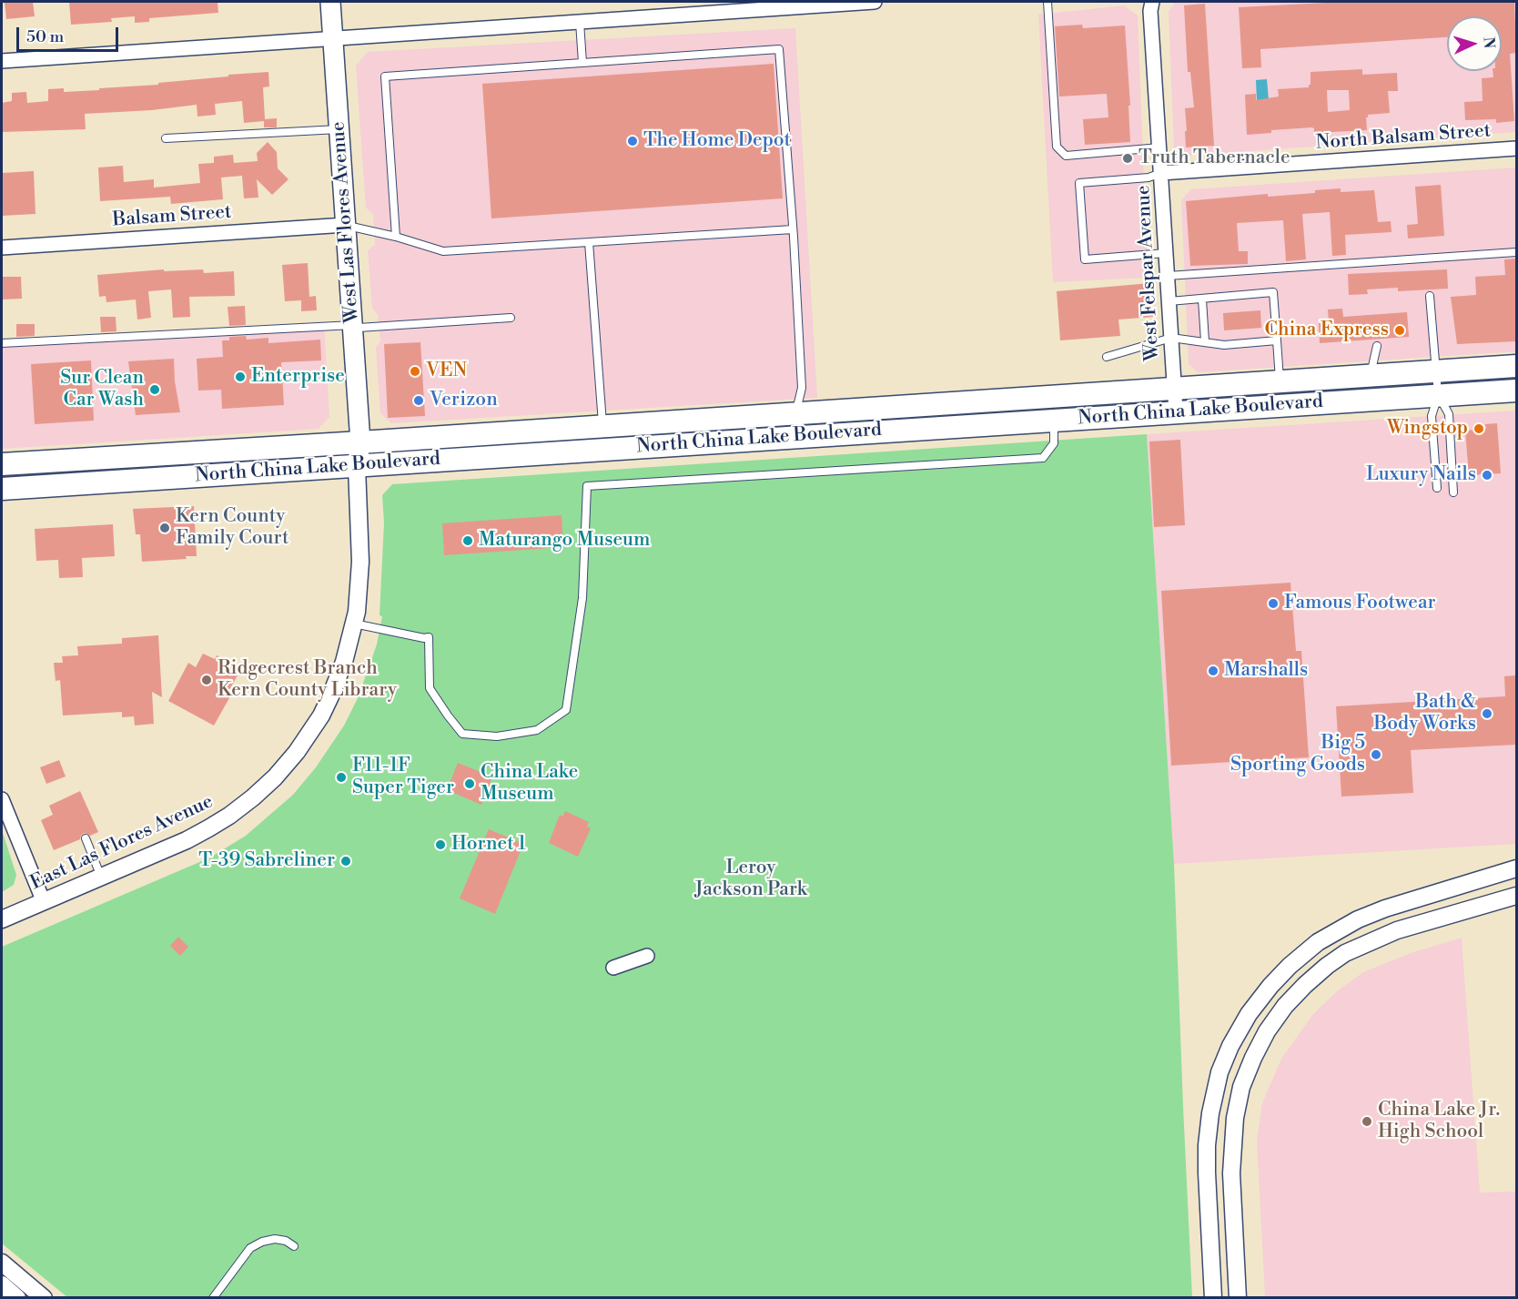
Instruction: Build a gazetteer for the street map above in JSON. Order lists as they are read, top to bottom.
{
  "streets": {
    "main road": ["West Las Flores Avenue", "North China Lake Boulevard"],
    "street": [
      "North Balsam Street",
      "Balsam Street",
      "West Felspar Avenue",
      "East Las Flores Avenue"
    ]
  },
  "crossings": [
    ["North Balsam Street", "West Felspar Avenue"],
    ["Balsam Street", "West Las Flores Avenue"],
    ["West Las Flores Avenue", "North China Lake Boulevard"],
    ["West Las Flores Avenue", "East Las Flores Avenue"],
    ["West Felspar Avenue", "North China Lake Boulevard"],
    ["North China Lake Boulevard", "East Las Flores Avenue"]
  ],
  "parks": ["Leroy Jackson Park"],
  "places": [
    "The Home Depot",
    "Truth Tabernacle",
    "China Express",
    "VEN",
    "Enterprise",
    "Sur Clean Car Wash",
    "Verizon",
    "Wingstop",
    "Luxury Nails",
    "Kern County Family Court",
    "Maturango Museum",
    "Famous Footwear",
    "Marshalls",
    "Ridgecrest Branch Kern County Library",
    "Bath & Body Works",
    "Big 5 Sporting Goods",
    "F11-1F Super Tiger",
    "China Lake Museum",
    "Hornet 1",
    "T-39 Sabreliner",
    "China Lake Jr. High School"
  ],
  "scale_bar": "50 m",
  "north": "right"
}
